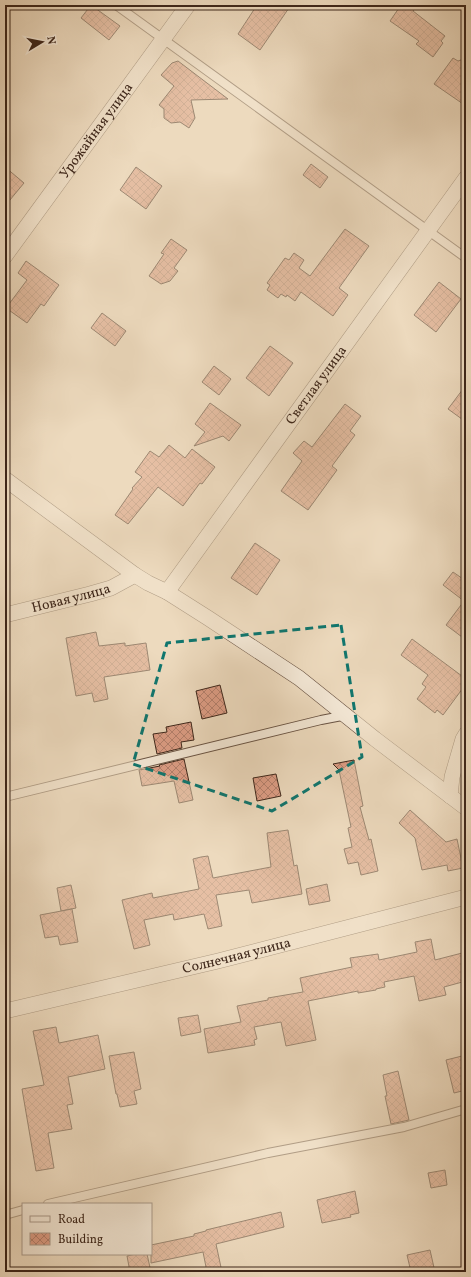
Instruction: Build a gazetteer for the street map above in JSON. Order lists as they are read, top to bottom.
{
  "streets": {
    "street": [
      "Урожайная улица",
      "Светлая улица",
      "Новая улица",
      "Солнечная улица"
    ]
  },
  "legend": ["Road", "Building"],
  "north": "right"
}
